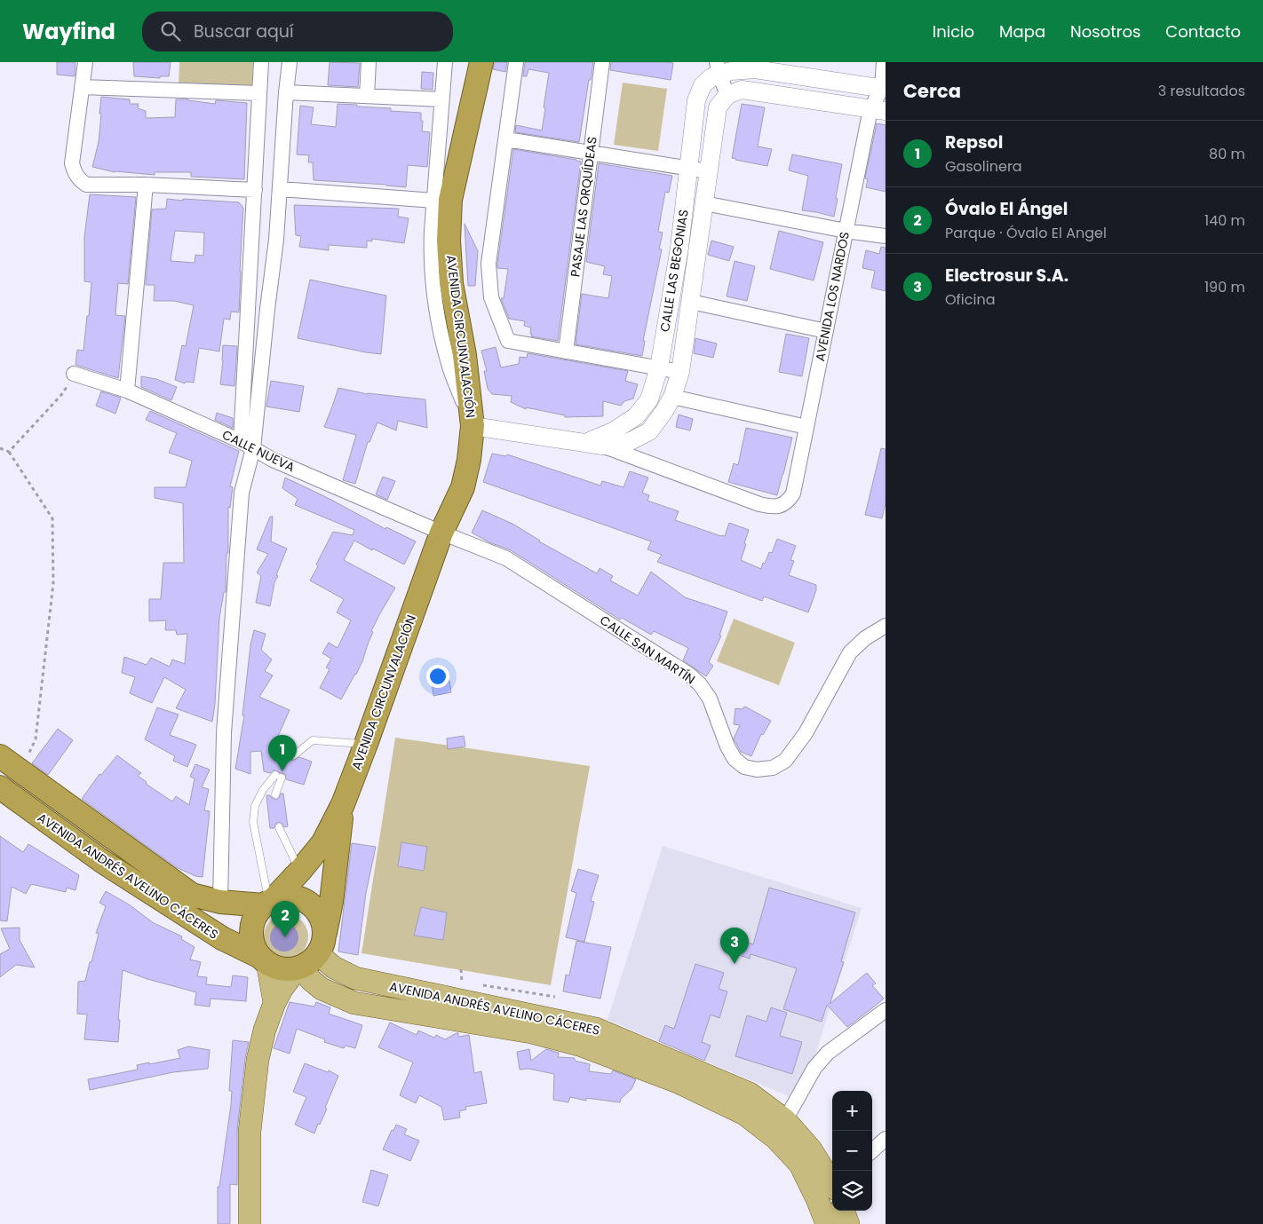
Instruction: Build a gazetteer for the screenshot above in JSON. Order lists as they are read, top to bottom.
{
  "streets": {
    "highway": ["AVENIDA CIRCUNVALACIÓN", "AVENIDA ANDRÉS AVELINO CÁCERES"],
    "street": [
      "PASAJE LAS ORQUÍDEAS",
      "CALLE LAS BEGONIAS",
      "AVENIDA LOS NARDOS",
      "CALLE NUEVA",
      "CALLE SAN MARTÍN"
    ]
  },
  "crossings": [
    ["CALLE LAS BEGONIAS", "AVENIDA LOS NARDOS"],
    ["CALLE LAS BEGONIAS", "AVENIDA CIRCUNVALACIÓN"],
    ["AVENIDA CIRCUNVALACIÓN", "CALLE NUEVA"],
    ["AVENIDA CIRCUNVALACIÓN", "CALLE SAN MARTÍN"],
    ["AVENIDA CIRCUNVALACIÓN", "AVENIDA ANDRÉS AVELINO CÁCERES"],
    ["CALLE NUEVA", "CALLE SAN MARTÍN"]
  ],
  "page": {
    "header": "Wayfind",
    "search": "Buscar aquí",
    "nav": [
      "Inicio",
      "Mapa",
      "Nosotros",
      "Contacto"
    ],
    "heading": ["Cerca", "3 resultados"],
    "list": [
      {
        "mark": "1",
        "name": "Repsol",
        "note": "Gasolinera",
        "value": "80 m"
      },
      {
        "mark": "2",
        "name": "Óvalo El Ángel",
        "note": "Parque · Óvalo El Angel",
        "value": "140 m"
      },
      {
        "mark": "3",
        "name": "Electrosur S.A.",
        "note": "Oficina",
        "value": "190 m"
      }
    ],
    "pins": ["1", "2", "3"],
    "map_buttons": ["+", "−"]
  }
}
